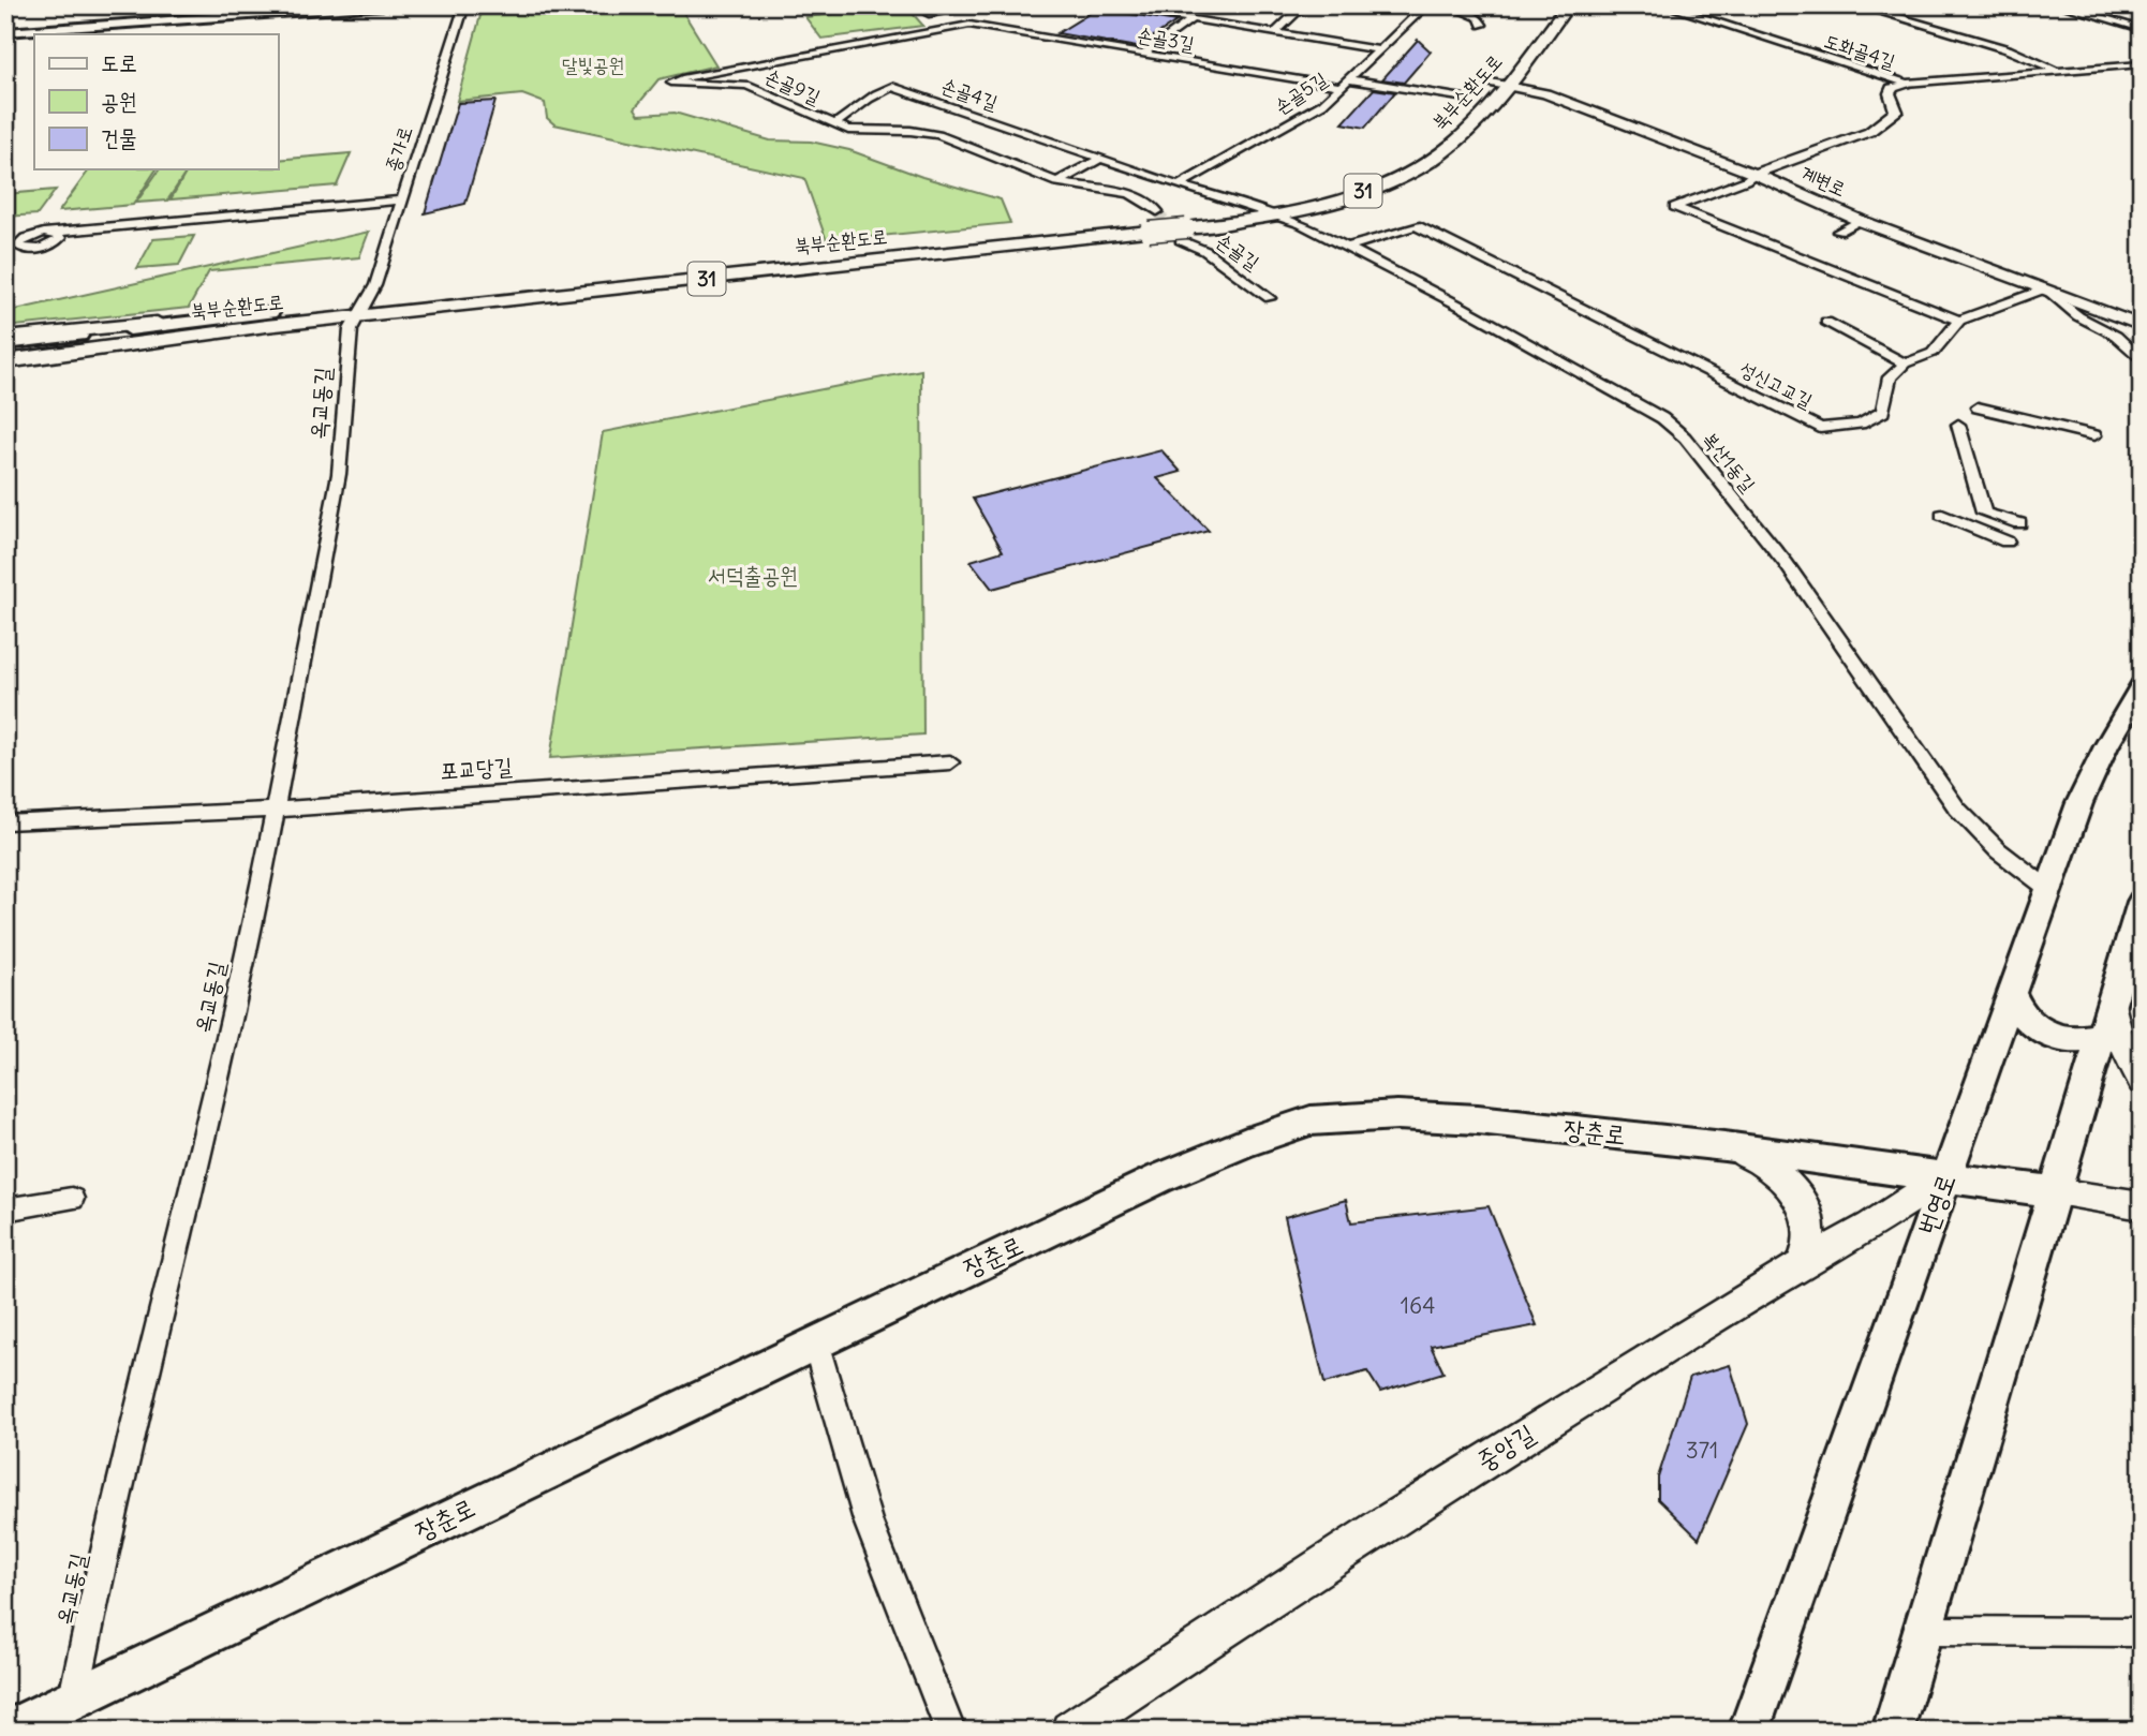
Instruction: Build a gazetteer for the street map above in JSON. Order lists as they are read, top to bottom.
{
  "streets": {
    "main road": [
      "북부순환도로",
      "31",
      "장춘로",
      "번영로"
    ],
    "street": [
      "손골3길",
      "도화골4길",
      "손골9길",
      "손골5길",
      "손골4길",
      "종가로",
      "계변로",
      "손골길",
      "성신고교길",
      "옥교동길",
      "복산1동길",
      "포교당길",
      "중앙길"
    ]
  },
  "crossings": [
    ["손골3길", "손골9길"],
    ["손골3길", "손골5길"],
    ["손골9길", "북부순환도로"],
    ["손골9길", "손골4길"],
    ["북부순환도로", "손골4길"],
    ["북부순환도로", "종가로"],
    ["북부순환도로", "계변로"],
    ["북부순환도로", "손골길"],
    ["북부순환도로", "옥교동길"],
    ["북부순환도로", "복산1동길"],
    ["손골5길", "손골4길"],
    ["손골4길", "복산1동길"],
    ["종가로", "옥교동길"],
    ["성신고교길", "복산1동길"],
    ["옥교동길", "포교당길"],
    ["옥교동길", "장춘로"],
    ["복산1동길", "번영로"],
    ["장춘로", "번영로"],
    ["장춘로", "중앙길"],
    ["번영로", "중앙길"]
  ],
  "parks": ["달빛공원", "서덕출공원"],
  "house_numbers": ["164", "371"],
  "legend": ["도로", "공원", "건물"]
}
